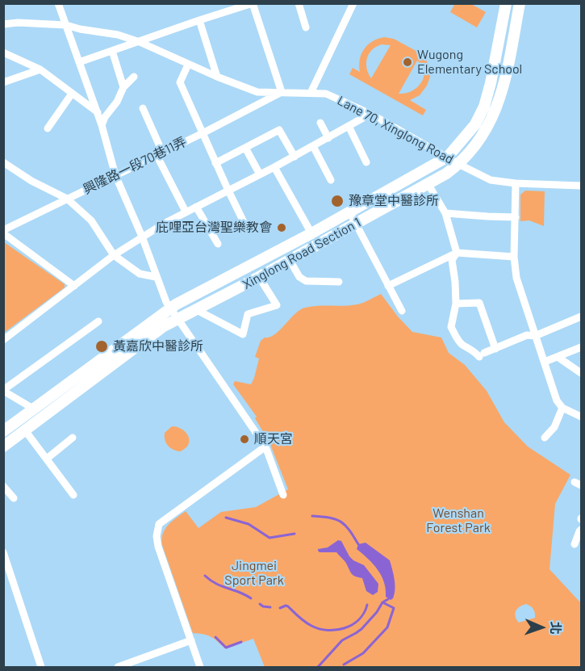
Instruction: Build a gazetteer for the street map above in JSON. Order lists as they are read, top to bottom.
{
  "streets": {
    "main road": ["Xinglong Road Section 1"],
    "street": ["Lane 70, Xinglong Road", "興隆路一段70巷11弄"]
  },
  "crossings": [
    ["Lane 70, Xinglong Road", "興隆路一段70巷11弄"],
    ["Lane 70, Xinglong Road", "Xinglong Road Section 1"]
  ],
  "parks": ["Wenshan Forest Park", "Jingmei Sport Park"],
  "places": [
    "Wugong Elementary School",
    "豫章堂中醫診所",
    "庇哩亞台灣聖樂教會",
    "黃嘉欣中醫診所",
    "順天宮"
  ],
  "north": "right"
}
